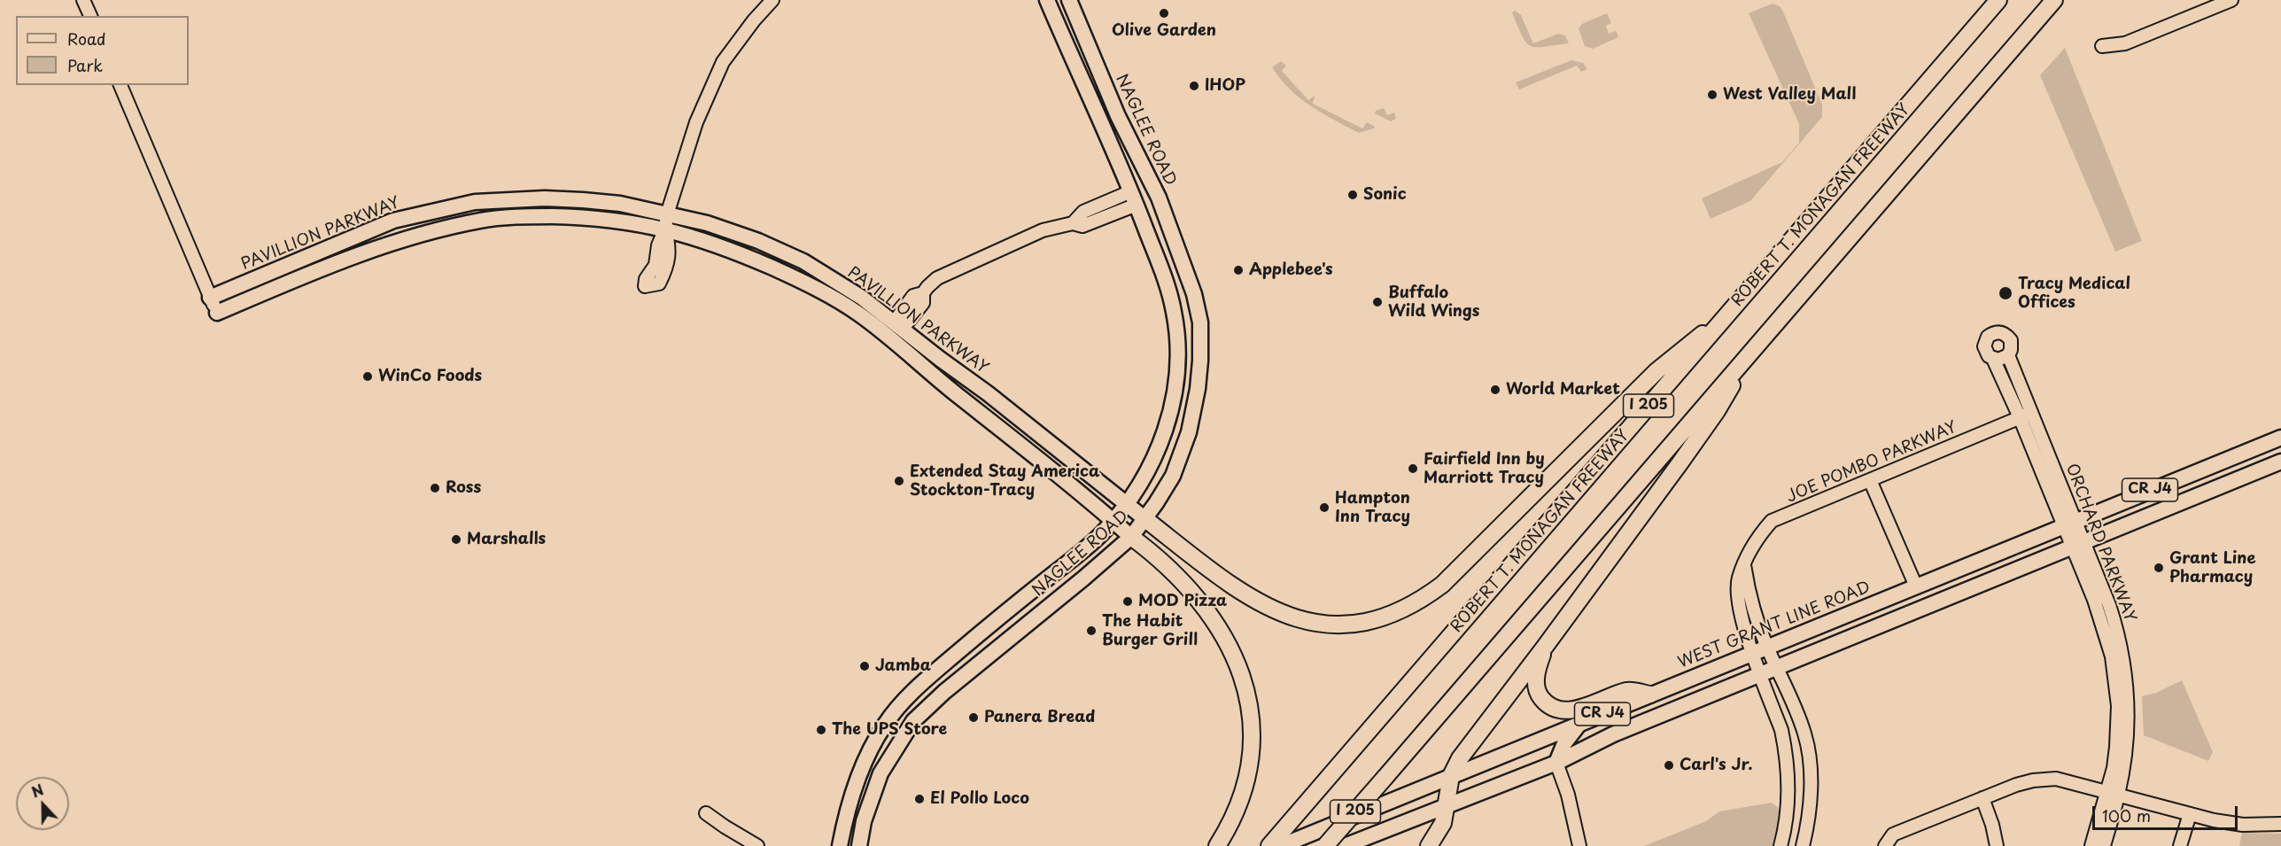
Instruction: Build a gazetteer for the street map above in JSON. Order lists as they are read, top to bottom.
{
  "streets": {
    "highway": ["ROBERT T. MONAGAN FREEWAY", "I 205"],
    "main road": [
      "NAGLEE ROAD",
      "PAVILLION PARKWAY",
      "CR J4",
      "WEST GRANT LINE ROAD"
    ],
    "street": ["JOE POMBO PARKWAY", "ORCHARD PARKWAY"]
  },
  "crossings": [
    ["NAGLEE ROAD", "PAVILLION PARKWAY"],
    ["JOE POMBO PARKWAY", "CR J4"],
    ["JOE POMBO PARKWAY", "ORCHARD PARKWAY"],
    ["JOE POMBO PARKWAY", "WEST GRANT LINE ROAD"],
    ["CR J4", "ORCHARD PARKWAY"],
    ["ORCHARD PARKWAY", "WEST GRANT LINE ROAD"]
  ],
  "places": [
    "Olive Garden",
    "IHOP",
    "West Valley Mall",
    "Sonic",
    "Applebee's",
    "Tracy Medical Offices",
    "Buffalo Wild Wings",
    "WinCo Foods",
    "World Market",
    "Fairfield Inn by Marriott Tracy",
    "Extended Stay America Stockton-Tracy",
    "Ross",
    "Hampton Inn Tracy",
    "Marshalls",
    "Grant Line Pharmacy",
    "MOD Pizza",
    "The Habit Burger Grill",
    "Jamba",
    "Panera Bread",
    "The UPS Store",
    "Carl's Jr.",
    "El Pollo Loco"
  ],
  "legend": ["Road", "Park"],
  "scale_bar": "100 m",
  "north": "top"
}
